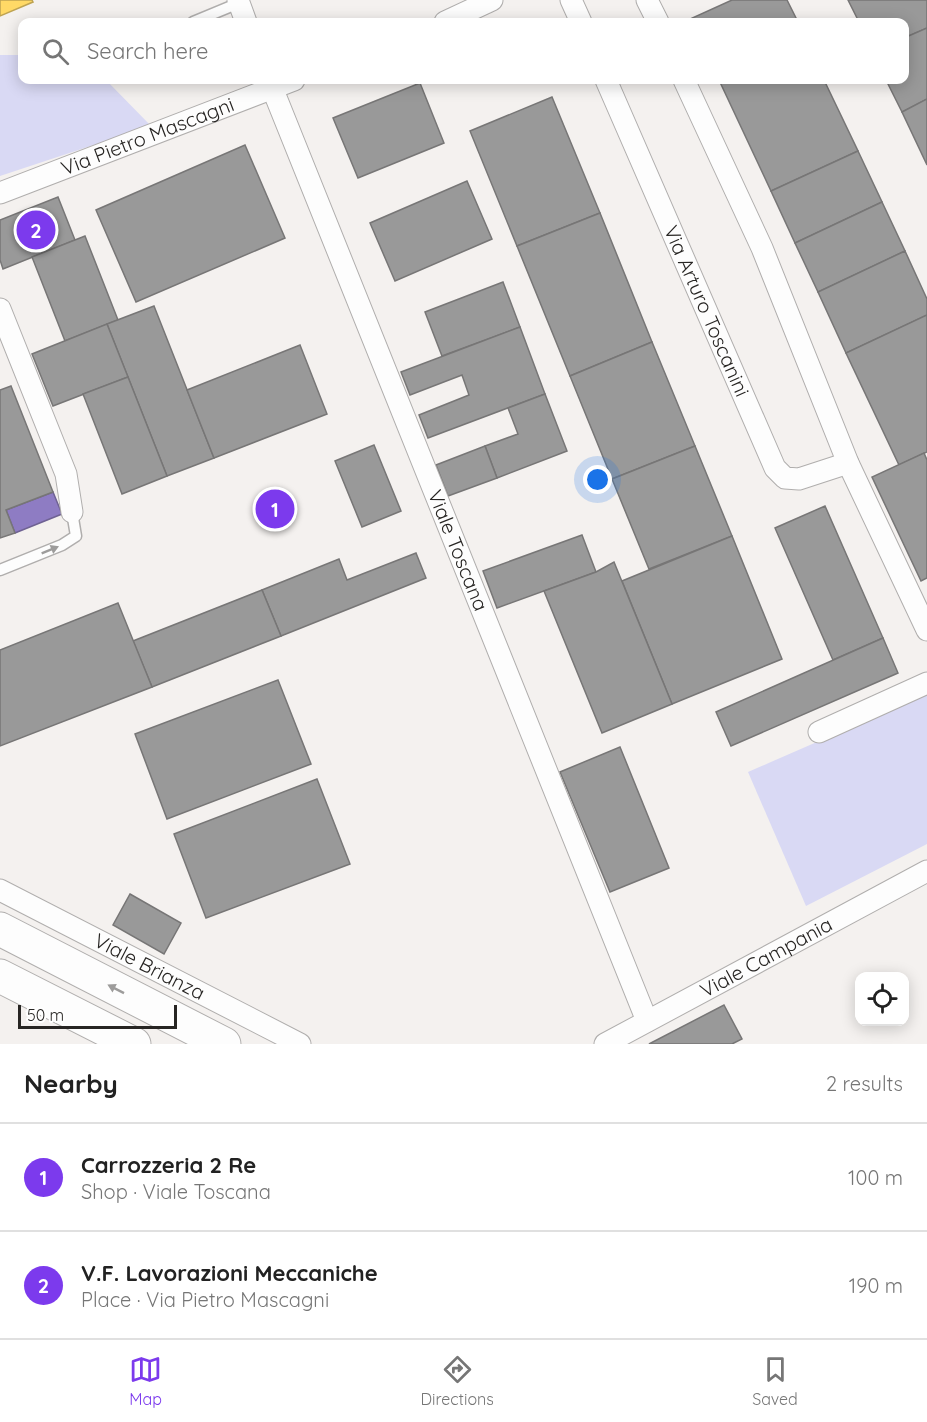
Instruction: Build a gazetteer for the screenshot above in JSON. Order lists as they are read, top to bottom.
{
  "streets": {
    "street": [
      "Via Pietro Mascagni",
      "Via Arturo Toscanini",
      "Viale Toscana",
      "Viale Campania",
      "Viale Brianza"
    ]
  },
  "crossings": [
    ["Viale Toscana", "Viale Campania"]
  ],
  "scale_bar": "50 m",
  "page": {
    "search": "Search here",
    "pins": ["2", "1"],
    "scale": "50 m",
    "heading": ["Nearby", "2 results"],
    "list": [
      {
        "mark": "1",
        "name": "Carrozzeria 2 Re",
        "note": "Shop · Viale Toscana",
        "value": "100 m"
      },
      {
        "mark": "2",
        "name": "V.F. Lavorazioni Meccaniche",
        "note": "Place · Via Pietro Mascagni",
        "value": "190 m"
      }
    ],
    "nav": ["Map", "Directions", "Saved"]
  }
}
